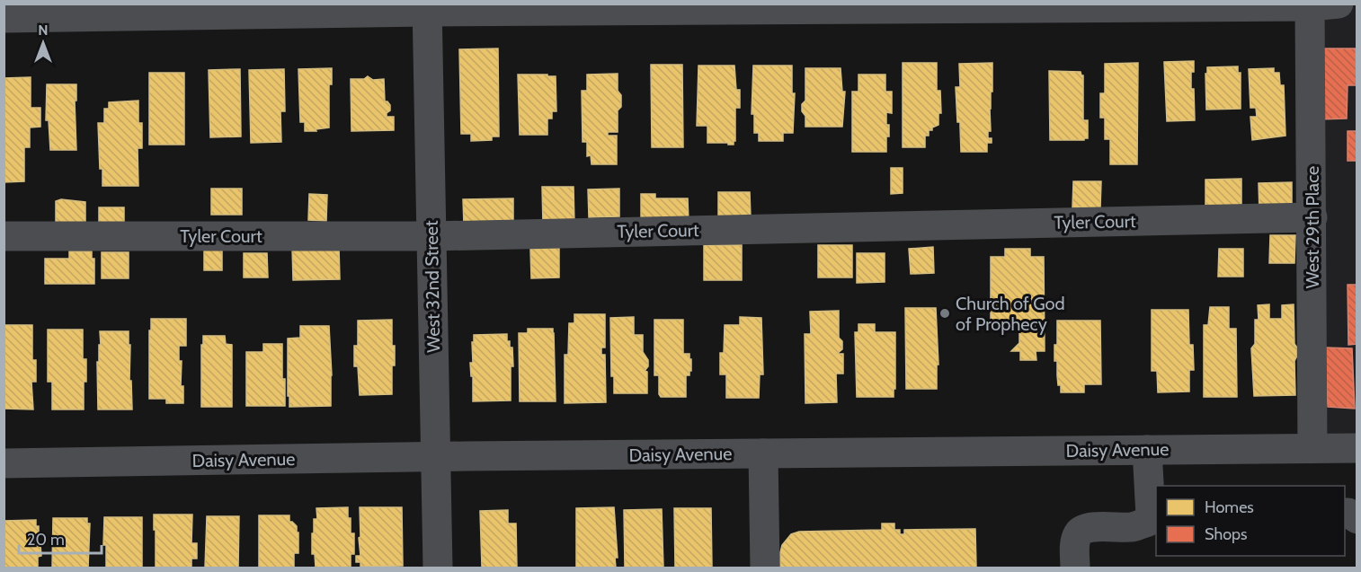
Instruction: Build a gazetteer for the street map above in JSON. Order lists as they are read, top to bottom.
{
  "streets": {
    "street": [
      "Tyler Court",
      "West 29th Place",
      "West 32nd Street",
      "Daisy Avenue"
    ]
  },
  "crossings": [
    ["Tyler Court", "West 29th Place"],
    ["Tyler Court", "West 32nd Street"],
    ["West 29th Place", "Daisy Avenue"],
    ["West 32nd Street", "Daisy Avenue"]
  ],
  "places": ["Church of God of Prophecy"],
  "legend": ["Homes", "Shops"],
  "scale_bar": "20 m",
  "north": "top"
}
